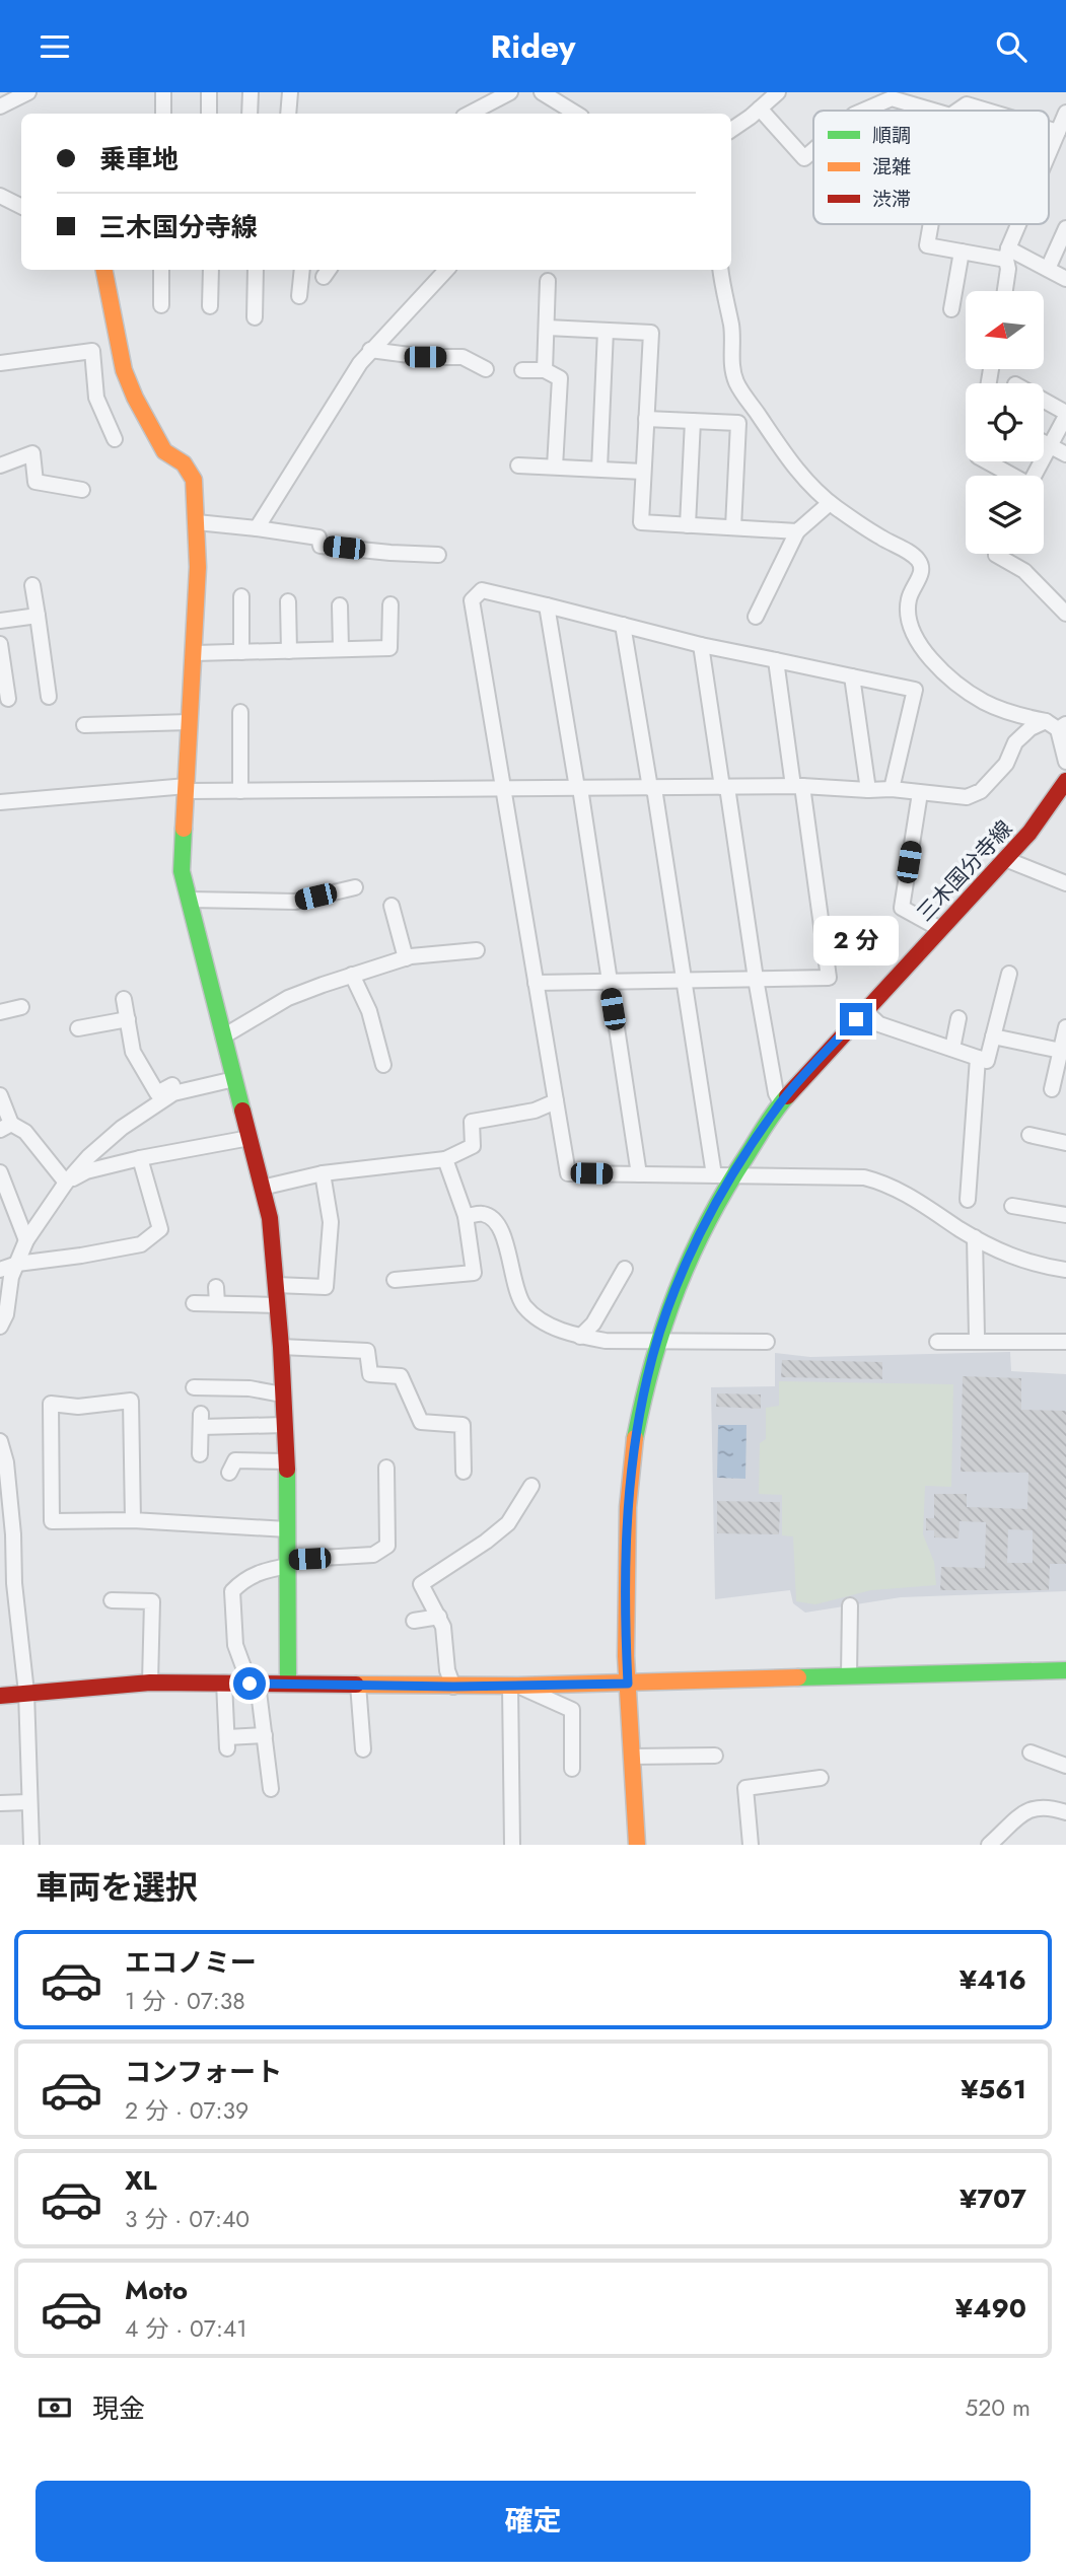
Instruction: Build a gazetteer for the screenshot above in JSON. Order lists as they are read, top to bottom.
{
  "streets": {
    "street": ["三木国分寺線"]
  },
  "legend": ["順調", "混雑", "渋滞"],
  "north": "left",
  "page": {
    "header": "Ridey",
    "banner": ["乗車地", "三木国分寺線"],
    "bubble": "2 分",
    "heading": "車両を選択",
    "list": [
      {
        "name": "エコノミー",
        "note": "1 分 · 07:38",
        "value": "¥416"
      },
      {
        "name": "コンフォート",
        "note": "2 分 · 07:39",
        "value": "¥561"
      },
      {
        "name": "XL",
        "note": "3 分 · 07:40",
        "value": "¥707"
      },
      {
        "name": "Moto",
        "note": "4 分 · 07:41",
        "value": "¥490"
      }
    ],
    "pay": ["現金", "520 m"],
    "buttons": "確定"
  }
}
